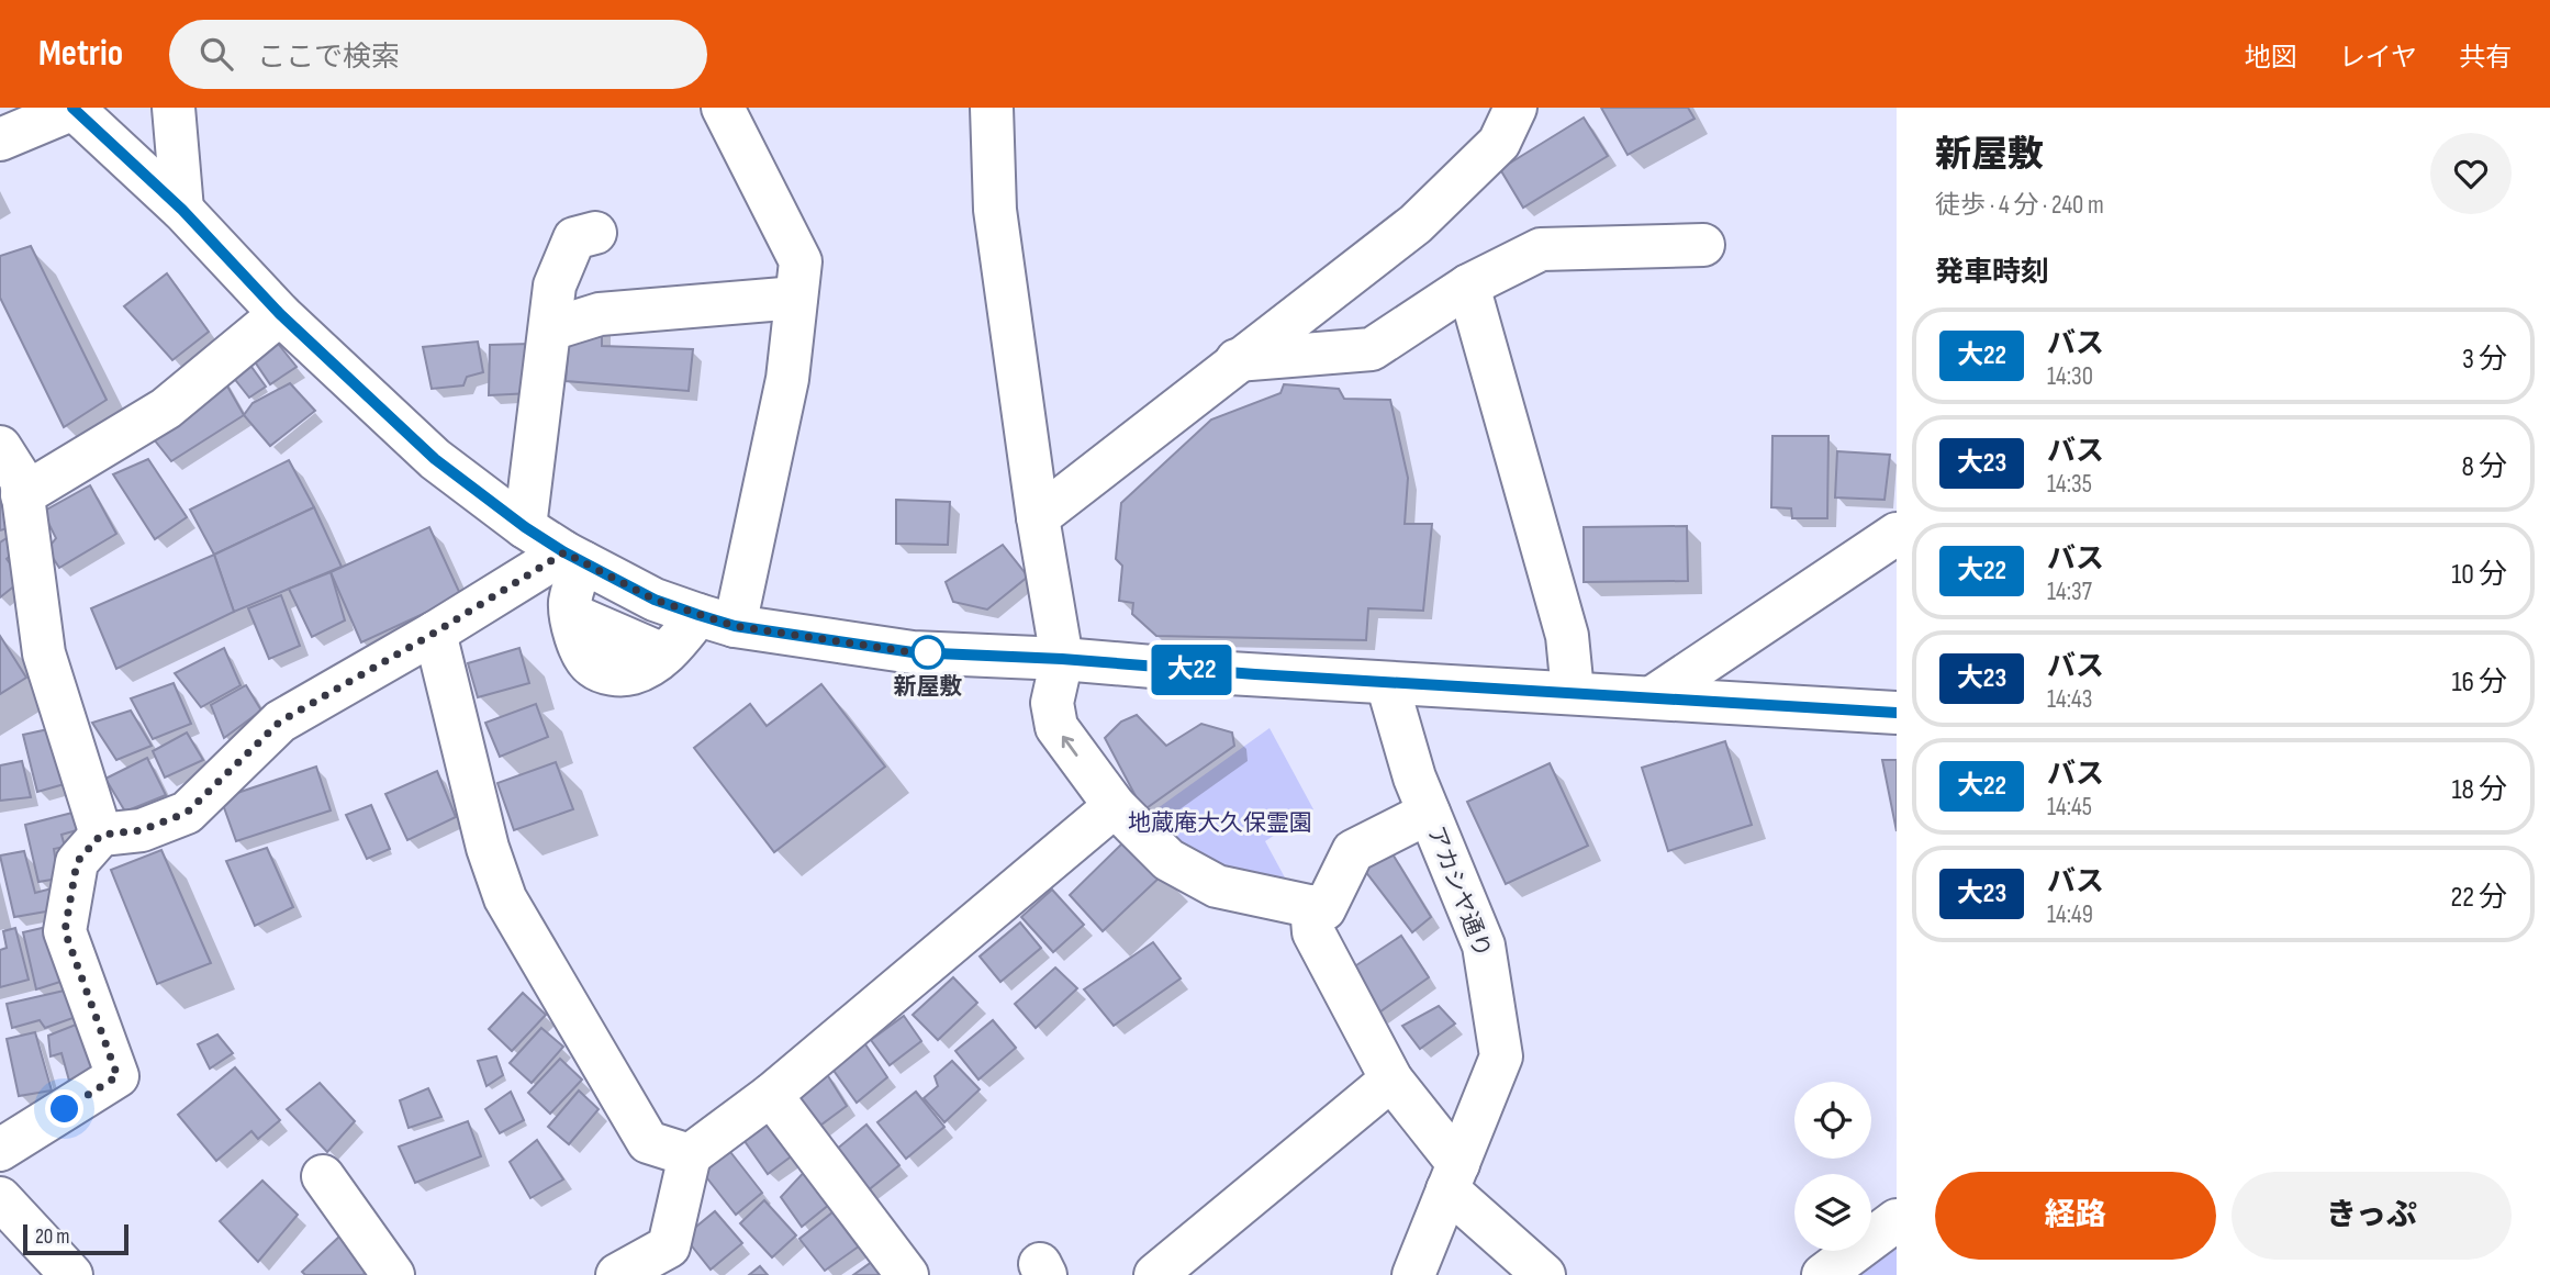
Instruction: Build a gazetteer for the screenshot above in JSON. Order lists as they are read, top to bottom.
{
  "streets": {
    "street": ["アカシヤ通り"]
  },
  "parks": ["地蔵庵大久保霊園"],
  "places": ["新屋敷"],
  "lines": ["bus line 大22"],
  "scale_bar": "20 m",
  "page": {
    "header": "Metrio",
    "search": "ここで検索",
    "nav": ["地図", "レイヤ", "共有"],
    "on_map": "大22",
    "heading": [
      ["新屋敷", "徒歩 · 4 分 · 240 m"],
      "発車時刻"
    ],
    "list": [
      {
        "mark": "大22",
        "name": "バス",
        "note": "14:30",
        "value": "3 分"
      },
      {
        "mark": "大23",
        "name": "バス",
        "note": "14:35",
        "value": "8 分"
      },
      {
        "mark": "大22",
        "name": "バス",
        "note": "14:37",
        "value": "10 分"
      },
      {
        "mark": "大23",
        "name": "バス",
        "note": "14:43",
        "value": "16 分"
      },
      {
        "mark": "大22",
        "name": "バス",
        "note": "14:45",
        "value": "18 分"
      },
      {
        "mark": "大23",
        "name": "バス",
        "note": "14:49",
        "value": "22 分"
      }
    ],
    "buttons": ["経路", "きっぷ"],
    "scale": "20 m"
  }
}
